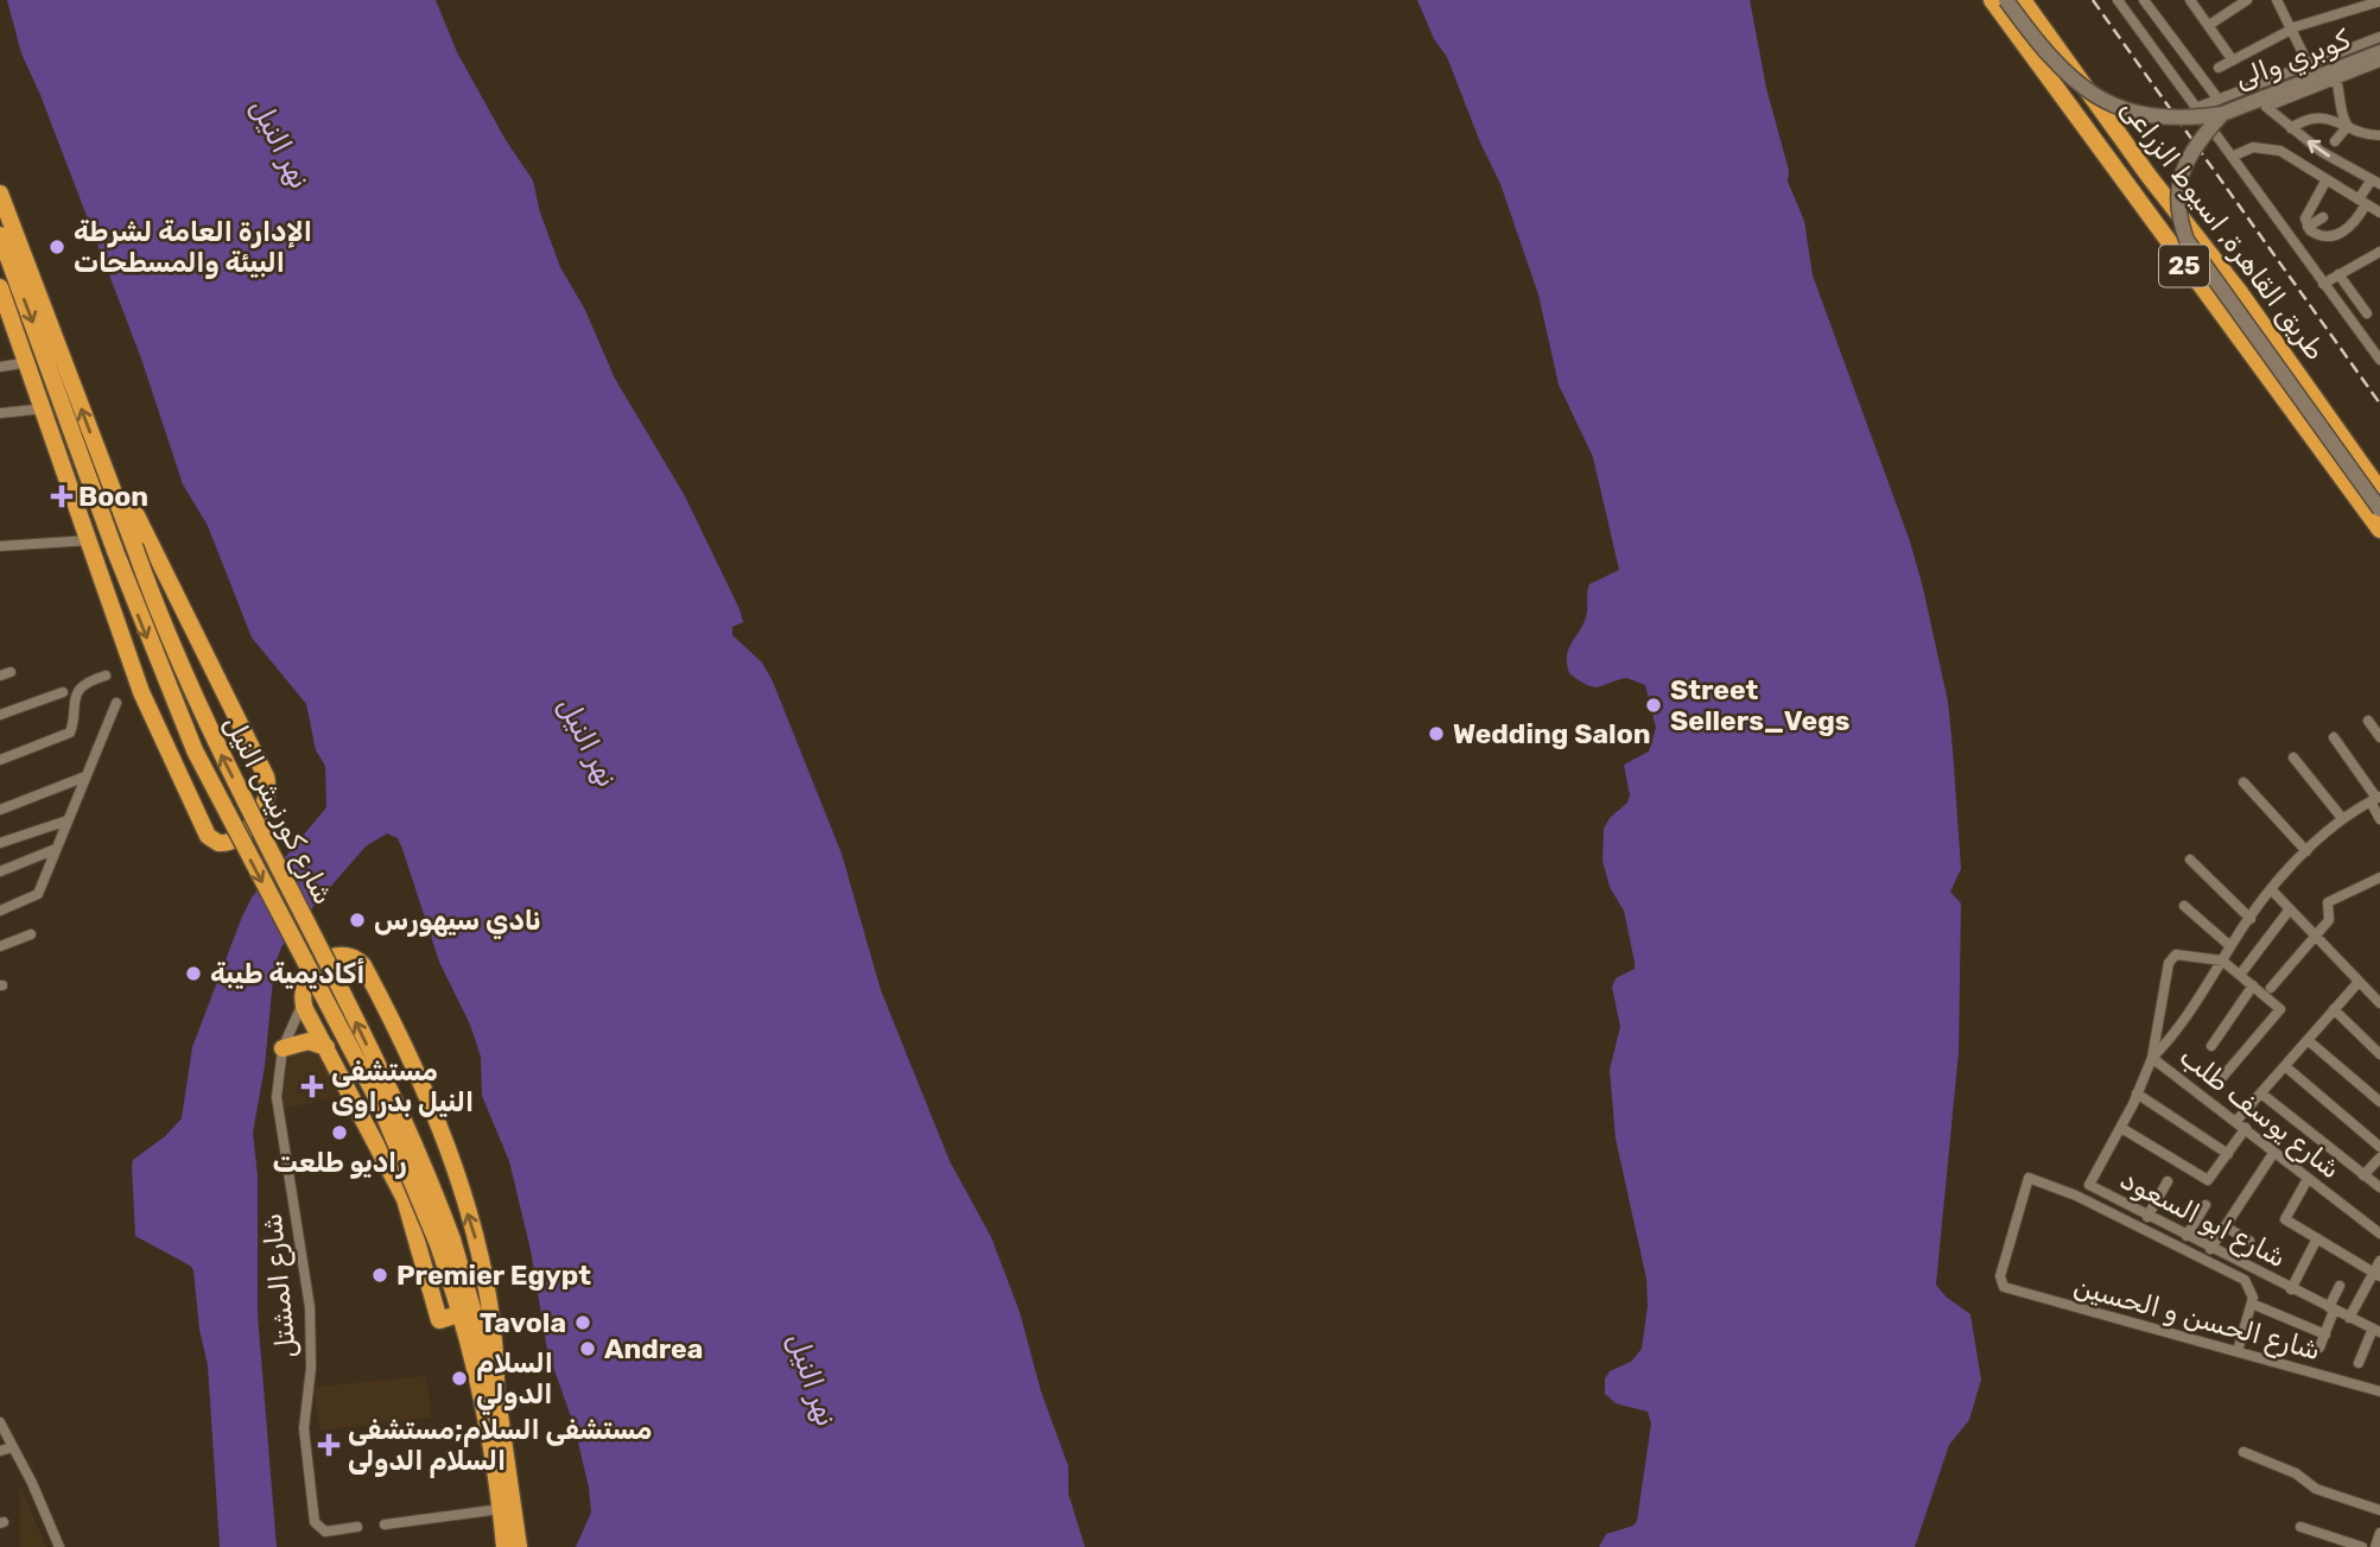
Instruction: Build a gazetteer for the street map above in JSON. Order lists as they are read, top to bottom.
{
  "streets": {
    "highway": ["طريق القاهرة, اسيوط الزراعى", "25", "شارع كورنيش النيل"],
    "main road": ["كوبري والى"],
    "street": [
      "شارع يوسف طلب",
      "شارع ابو السعود",
      "شارع المشتل",
      "شارع الحسن و الحسين"
    ]
  },
  "crossings": [
    ["كوبري والى", "طريق القاهرة, اسيوط الزراعى"],
    ["شارع يوسف طلب", "شارع ابو السعود"]
  ],
  "water": ["نهر النيل"],
  "places": {
    "other": [
      "الإدارة العامة لشرطة البيئة والمسطحات",
      "Street Sellers_Vegs",
      "Wedding Salon",
      "نادي سيهورس",
      "أكاديمية طيبة",
      "راديو طلعت",
      "Premier Egypt",
      "Tavola",
      "Andrea",
      "السلام الدولي"
    ],
    "health": ["Boon", "مستشفى النيل بدراوى", "مستشفى السلام;مستشفى السلام الدولى"]
  }
}
